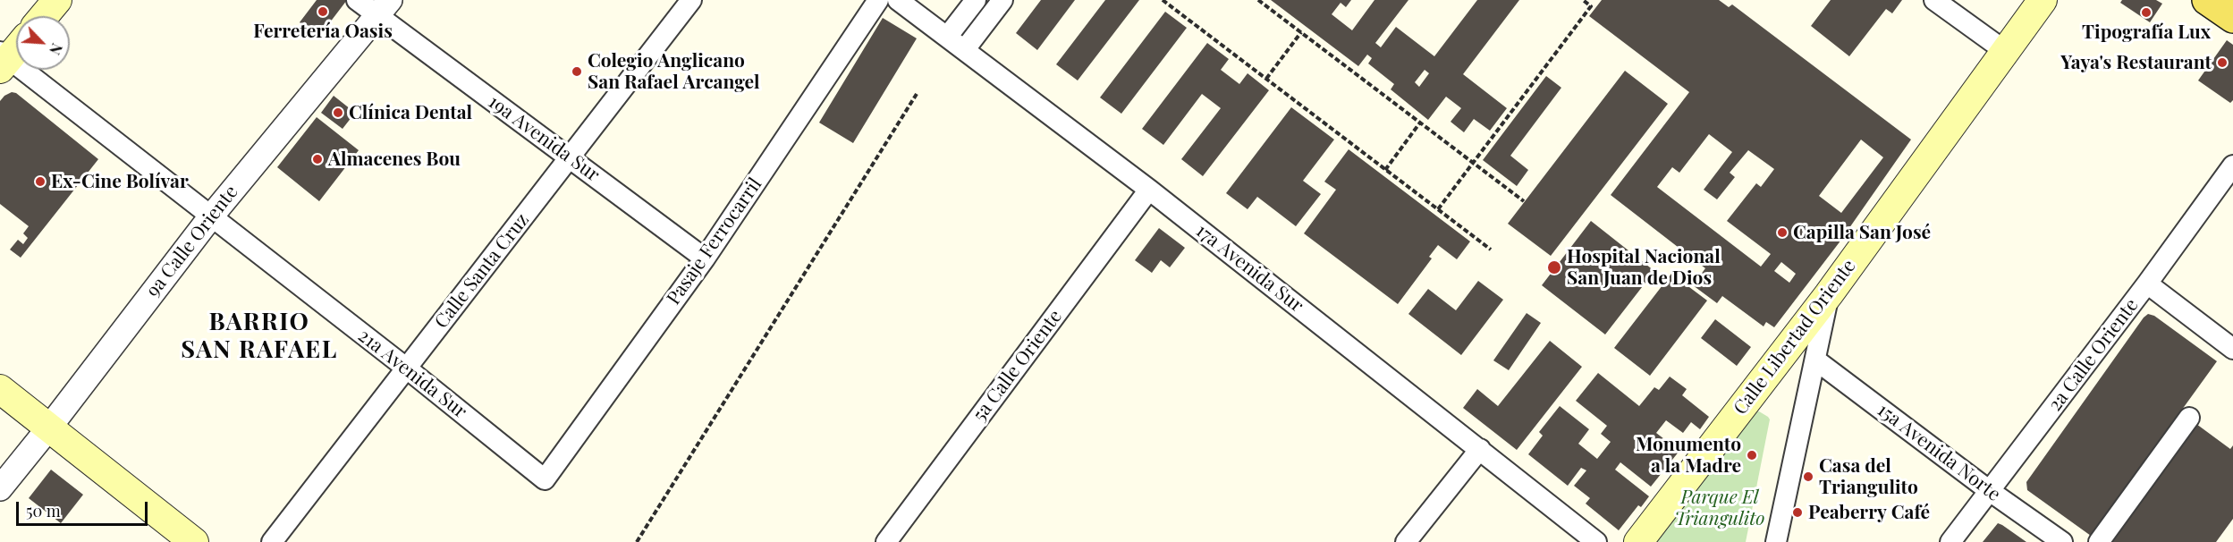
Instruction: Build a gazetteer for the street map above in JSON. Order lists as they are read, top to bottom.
{
  "streets": {
    "main road": ["Calle Libertad Oriente"],
    "street": [
      "19a Avenida Sur",
      "9a Calle Oriente",
      "Pasaje Ferrocarril",
      "17a Avenida Sur",
      "Calle Santa Cruz",
      "2a Calle Oriente",
      "5a Calle Oriente",
      "21a Avenida Sur",
      "15a Avenida Norte"
    ]
  },
  "crossings": [
    ["19a Avenida Sur", "9a Calle Oriente"],
    ["19a Avenida Sur", "Pasaje Ferrocarril"],
    ["19a Avenida Sur", "Calle Santa Cruz"],
    ["9a Calle Oriente", "21a Avenida Sur"],
    ["Pasaje Ferrocarril", "21a Avenida Sur"],
    ["17a Avenida Sur", "5a Calle Oriente"],
    ["Calle Santa Cruz", "21a Avenida Sur"],
    ["2a Calle Oriente", "15a Avenida Norte"]
  ],
  "districts": ["BARRIO SAN RAFAEL"],
  "parks": ["Parque El Triangulito"],
  "places": [
    "Ferretería Oasis",
    "Tipografía Lux",
    "Yaya's Restaurant",
    "Colegio Anglicano San Rafael Arcangel",
    "Clínica Dental",
    "Almacenes Bou",
    "Ex-Cine Bolívar",
    "Capilla San José",
    "Hospital Nacional San Juan de Dios",
    "Monumento a la Madre",
    "Casa del Triangulito",
    "Peaberry Café"
  ],
  "scale_bar": "50 m",
  "north": "bottom right"
}
